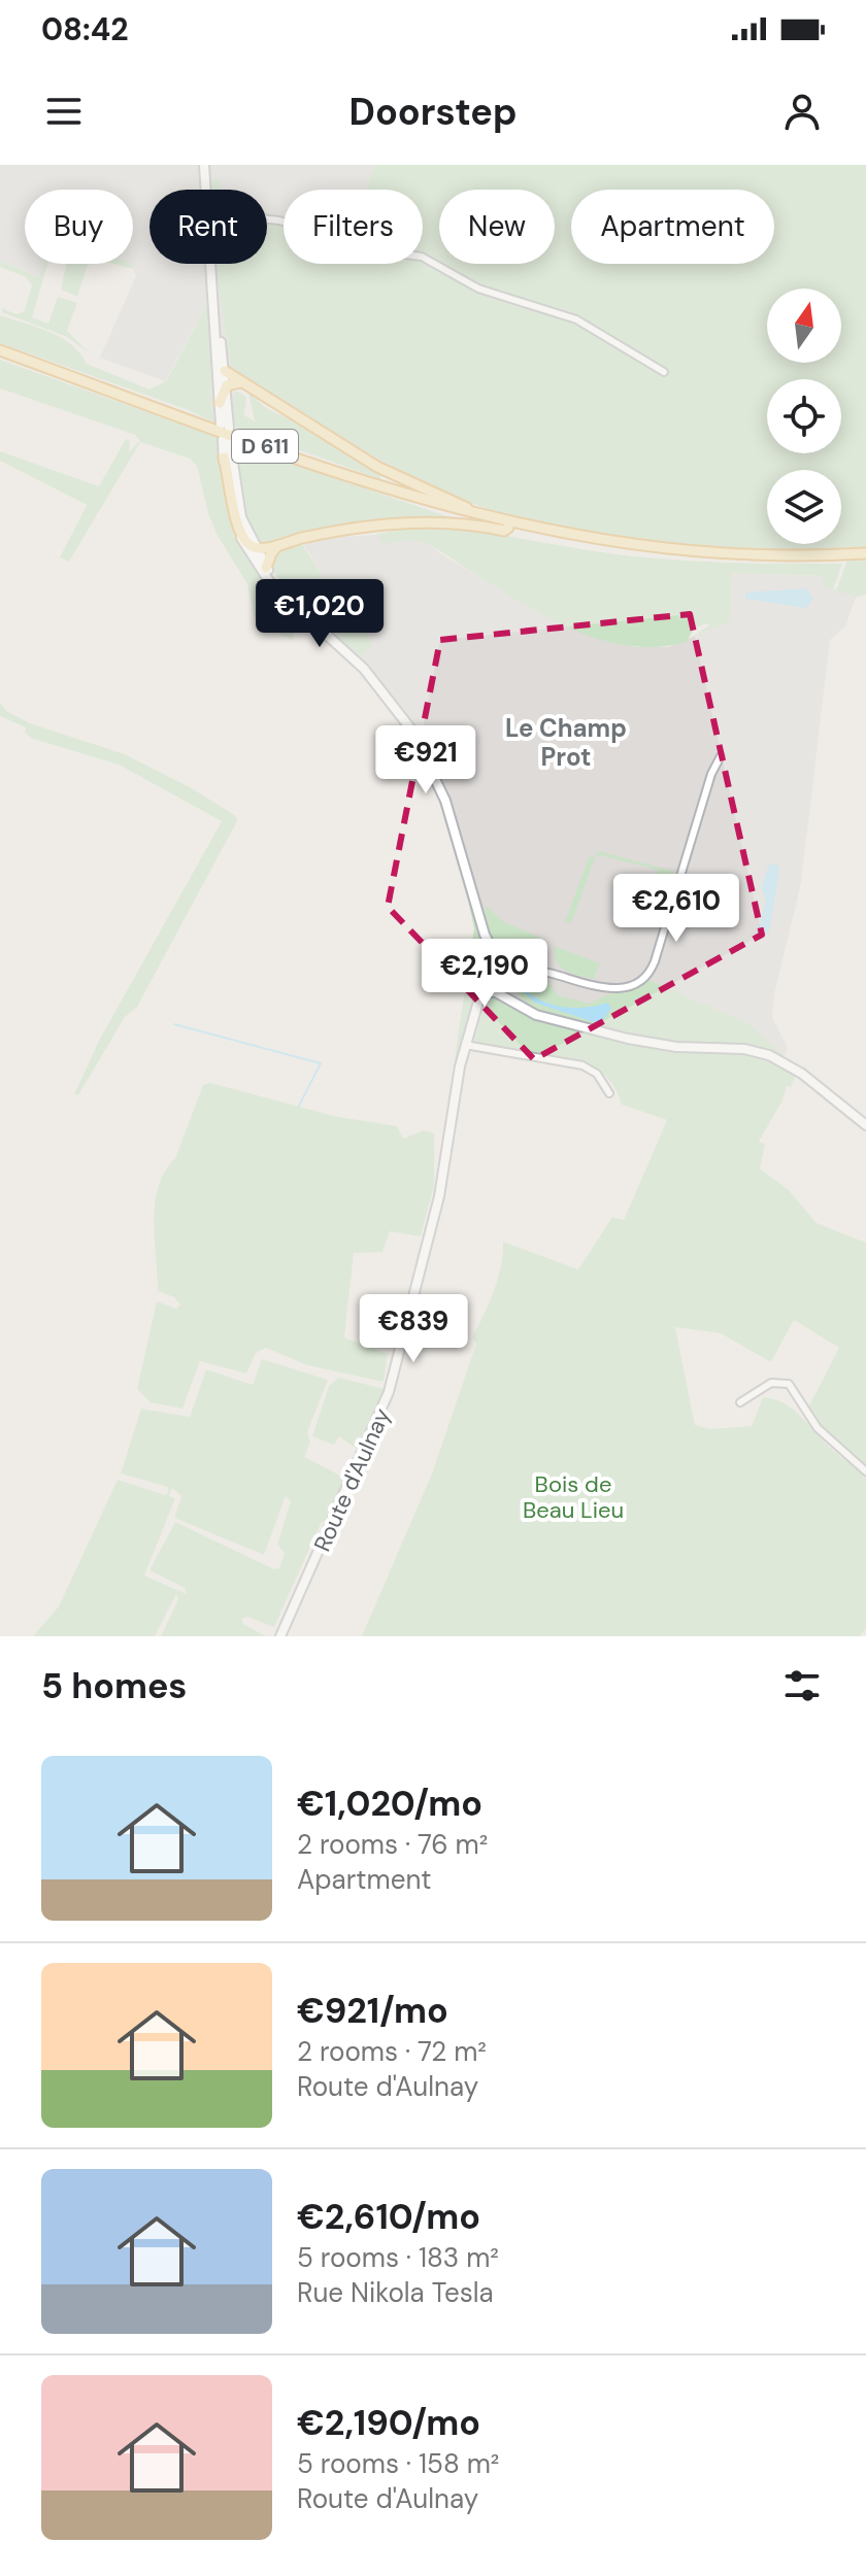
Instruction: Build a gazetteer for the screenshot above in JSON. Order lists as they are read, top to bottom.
{
  "streets": {
    "main road": ["D 611"],
    "street": ["Route d'Aulnay"]
  },
  "districts": ["Le Champ Prot"],
  "parks": ["Bois de Beau Lieu"],
  "north": "top",
  "page": {
    "status": "08:42",
    "header": "Doorstep",
    "chip": [
      "Buy",
      "Rent",
      "Filters",
      "New",
      "Apartment"
    ],
    "price": [
      "€1,020",
      "€921",
      "€2,610",
      "€2,190",
      "€839"
    ],
    "heading": "5 homes",
    "list": [
      {
        "name": "€1,020/mo",
        "note": "2 rooms · 76 m² · Apartment"
      },
      {
        "name": "€921/mo",
        "note": "2 rooms · 72 m² · Route d'Aulnay"
      },
      {
        "name": "€2,610/mo",
        "note": "5 rooms · 183 m² · Rue Nikola Tesla"
      },
      {
        "name": "€2,190/mo",
        "note": "5 rooms · 158 m² · Route d'Aulnay"
      }
    ]
  }
}
